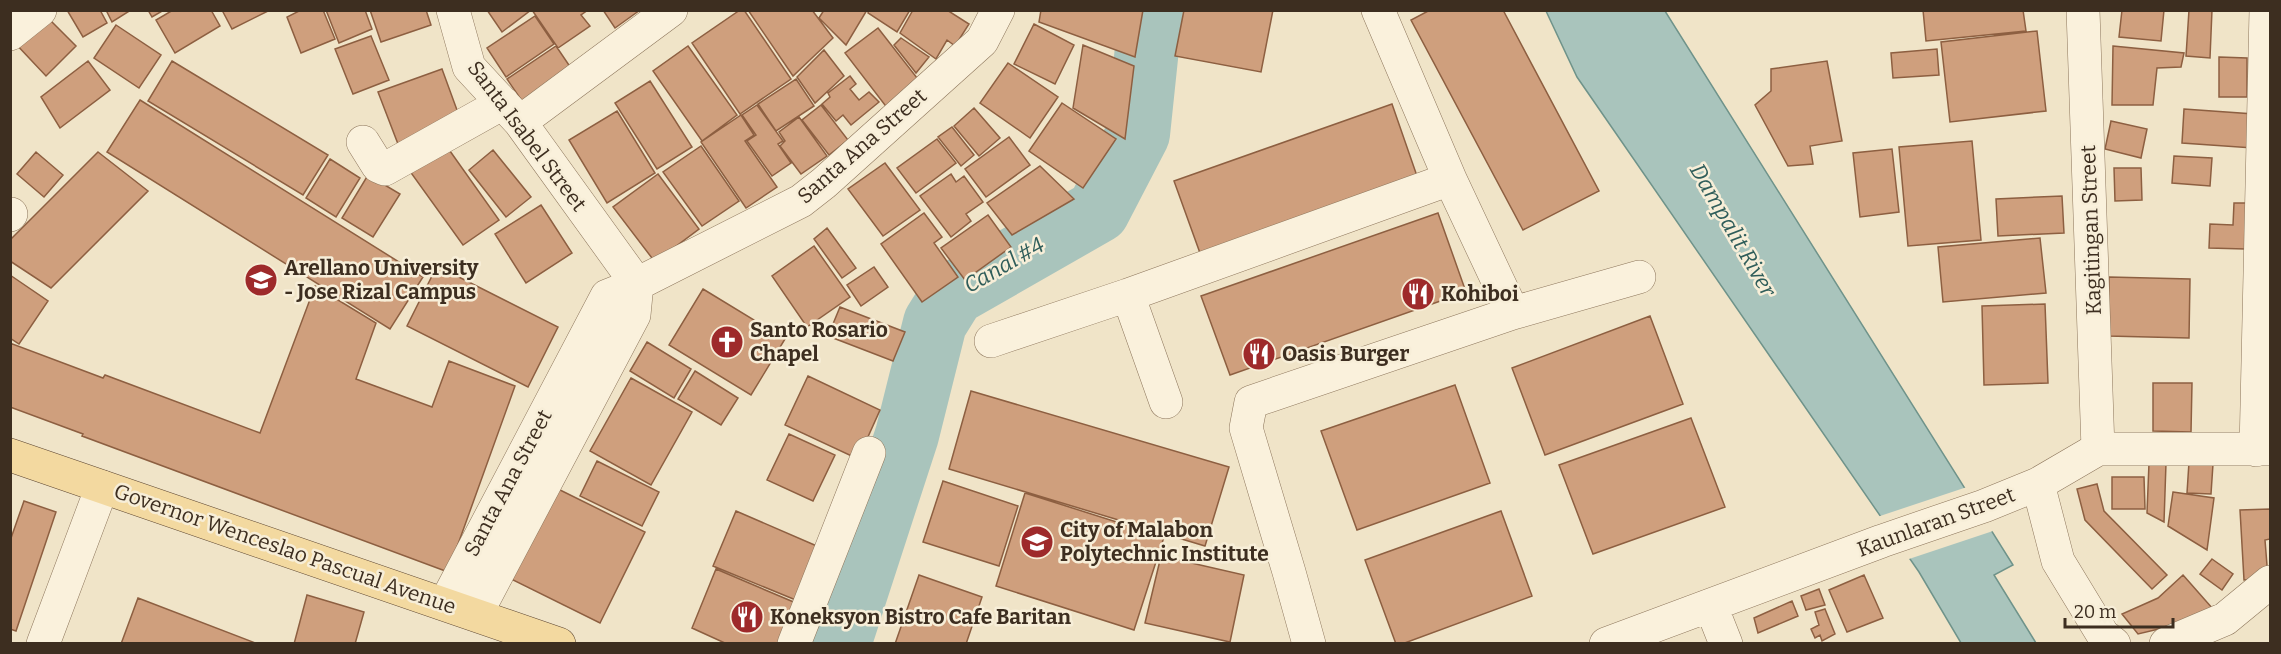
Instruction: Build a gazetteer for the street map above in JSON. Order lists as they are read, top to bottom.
{
  "streets": {
    "main road": ["Governor Wenceslao Pascual Avenue"],
    "street": [
      "Santa Isabel Street",
      "Santa Ana Street",
      "Kagitingan Street",
      "Kaunlaran Street"
    ]
  },
  "crossings": [
    ["Santa Isabel Street", "Santa Ana Street"],
    ["Santa Ana Street", "Governor Wenceslao Pascual Avenue"],
    ["Kagitingan Street", "Kaunlaran Street"]
  ],
  "water": ["Dampalit River", "Canal #4"],
  "places": {
    "school or university": ["Arellano University - Jose Rizal Campus", "City of Malabon Polytechnic Institute"],
    "restaurant": ["Kohiboi", "Oasis Burger", "Koneksyon Bistro Cafe Baritan"],
    "church": ["Santo Rosario Chapel"]
  },
  "scale_bar": "20 m"
}
